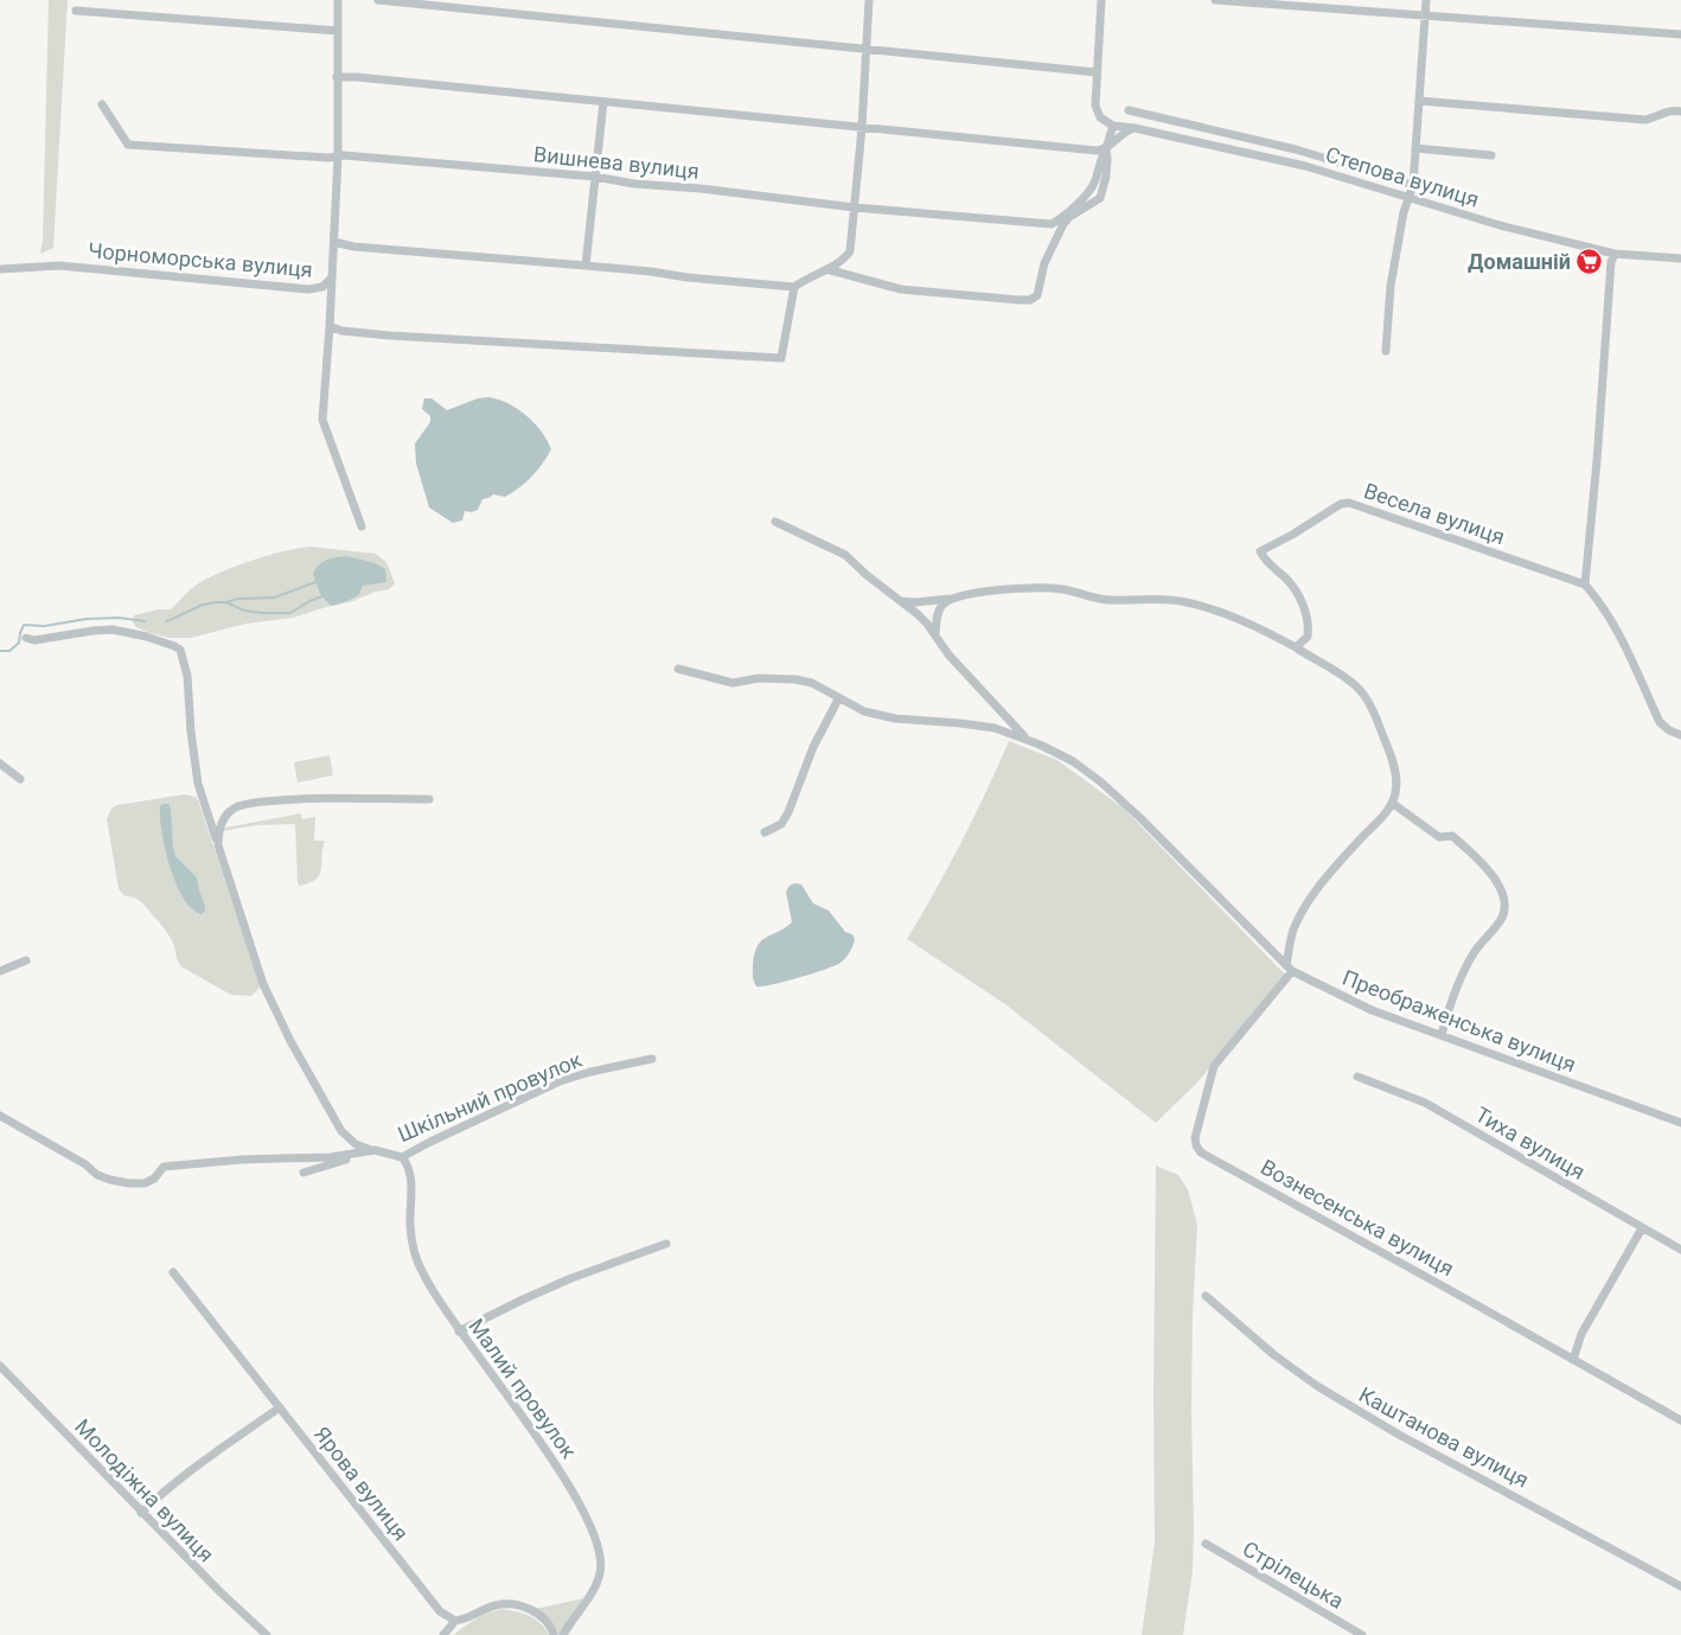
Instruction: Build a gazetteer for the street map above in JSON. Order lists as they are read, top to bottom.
{
  "streets": {
    "street": [
      "Вишнева вулиця",
      "Степова вулиця",
      "Чорноморська вулиця",
      "Весела вулиця",
      "Преображенська вулиця",
      "Шкільний провулок",
      "Тиха вулиця",
      "Вознесенська вулиця",
      "Малий провулок",
      "Каштанова вулиця",
      "Ярова вулиця",
      "Молодіжна вулиця",
      "Стрілецька"
    ]
  },
  "crossings": [
    ["Преображенська вулиця", "Вознесенська вулиця"],
    ["Шкільний провулок", "Малий провулок"]
  ],
  "places": {
    "supermarket": ["Домашній"]
  }
}
